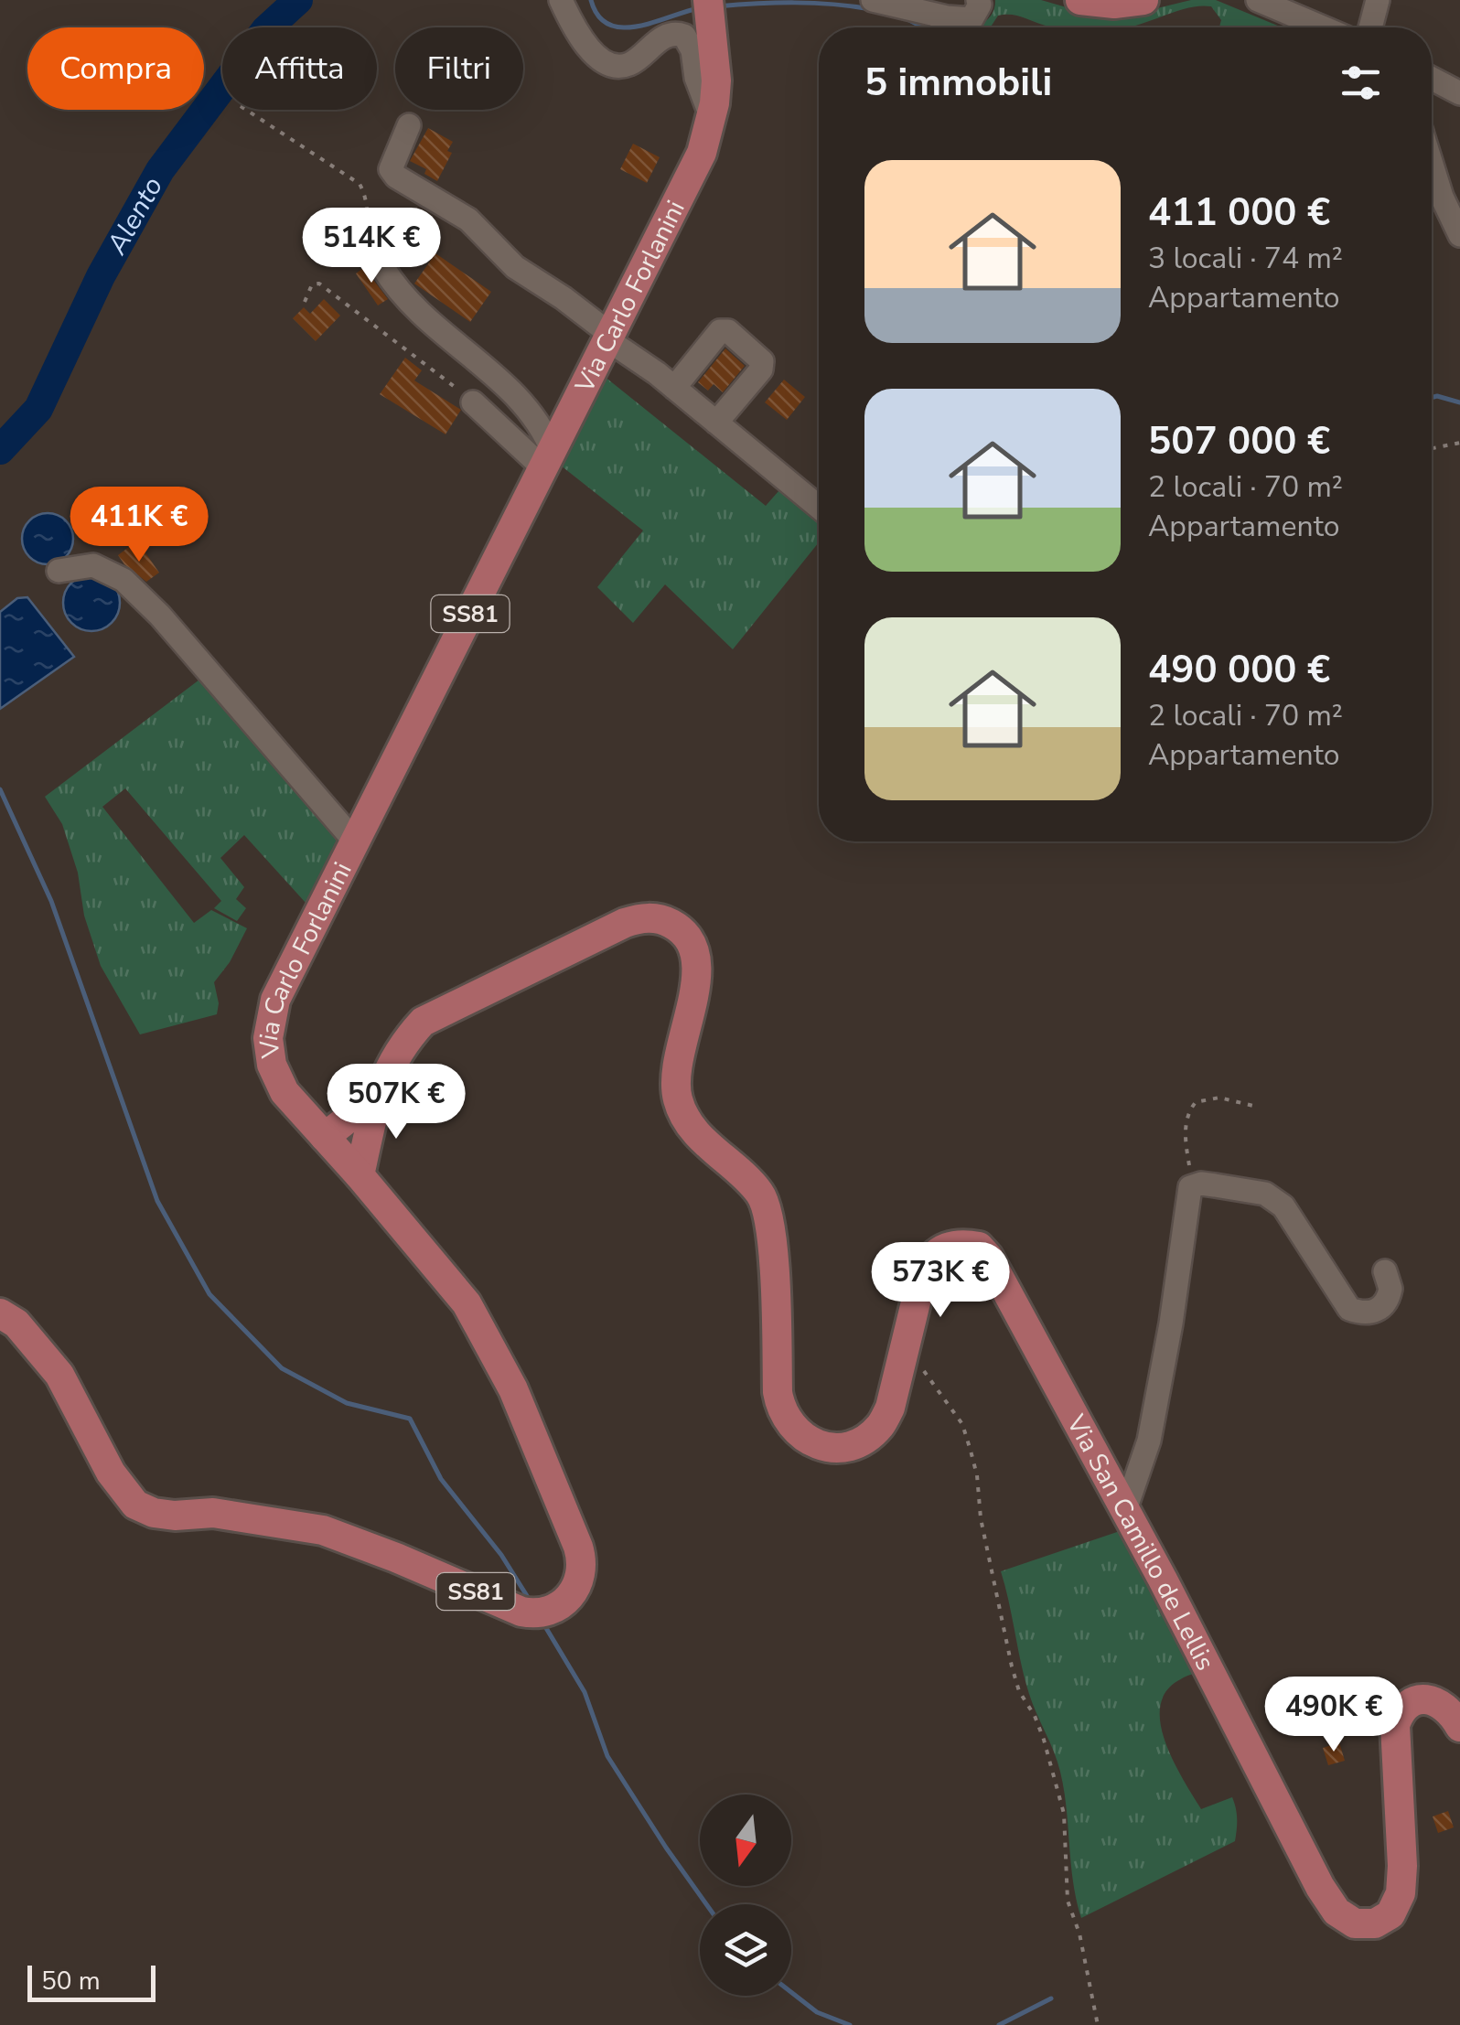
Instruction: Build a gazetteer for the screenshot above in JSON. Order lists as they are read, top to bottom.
{
  "streets": {
    "main road": ["Via Carlo Forlanini", "SS81", "Via San Camillo de Lellis"]
  },
  "crossings": [
    ["Via Carlo Forlanini", "Via San Camillo de Lellis"]
  ],
  "water": ["Alento"],
  "scale_bar": "50 m",
  "north": "bottom",
  "page": {
    "chip": ["Compra", "Affitta", "Filtri"],
    "heading": "5 immobili",
    "list": [
      {
        "name": "411 000 €",
        "note": "3 locali · 74 m² · Appartamento"
      },
      {
        "name": "507 000 €",
        "note": "2 locali · 70 m² · Appartamento"
      },
      {
        "name": "490 000 €",
        "note": "2 locali · 70 m² · Appartamento"
      }
    ],
    "price": [
      "514K €",
      "411K €",
      "507K €",
      "573K €",
      "490K €"
    ],
    "scale": "50 m"
  }
}
